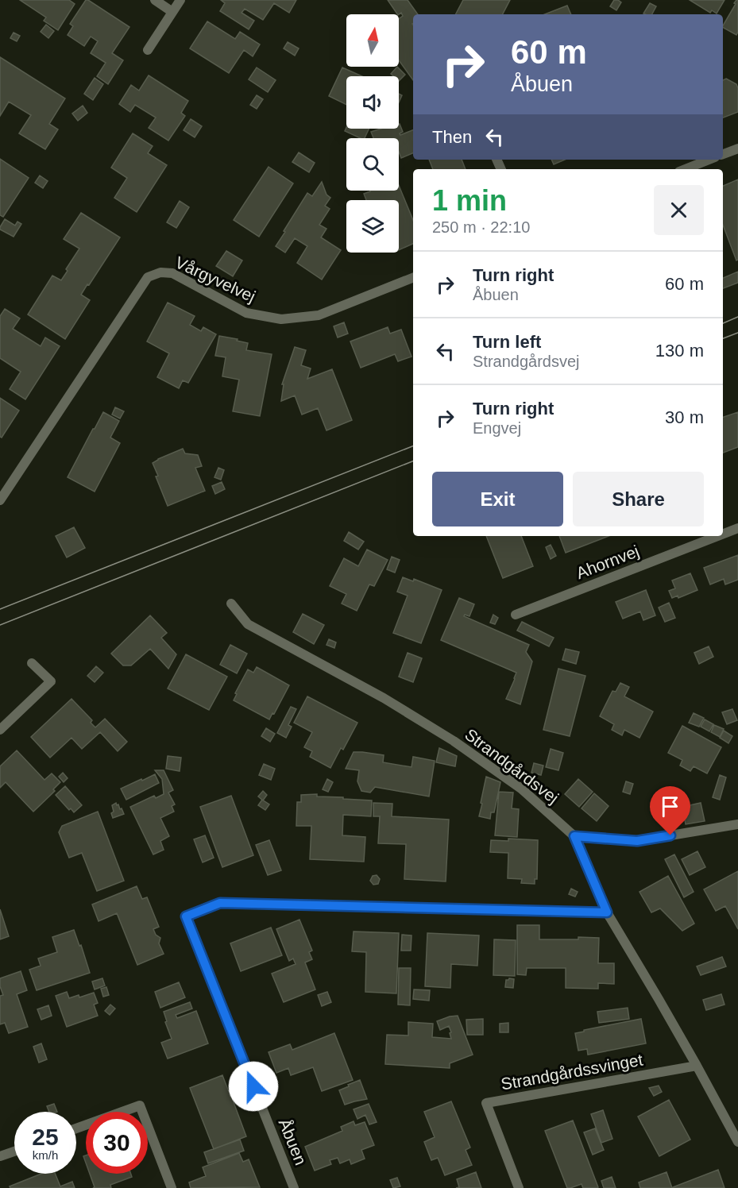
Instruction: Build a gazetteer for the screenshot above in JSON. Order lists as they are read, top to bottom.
{
  "streets": {
    "street": [
      "Vårgyvelvej",
      "Ahornvej",
      "Strandgårdsvej",
      "Strandgårdssvinget",
      "Åbuen"
    ]
  },
  "crossings": [
    ["Strandgårdsvej", "Strandgårdssvinget"],
    ["Strandgårdsvej", "Åbuen"]
  ],
  "north": "top",
  "page": {
    "turn": ["60 m", "Åbuen"],
    "then": "Then",
    "heading": ["1 min", "250 m · 22:10"],
    "list": [
      {
        "name": "Turn right",
        "note": "Åbuen",
        "value": "60 m"
      },
      {
        "name": "Turn left",
        "note": "Strandgårdsvej",
        "value": "130 m"
      },
      {
        "name": "Turn right",
        "note": "Engvej",
        "value": "30 m"
      }
    ],
    "buttons": ["Exit", "Share"],
    "speed": "25 km/h",
    "limit": "30"
  }
}
